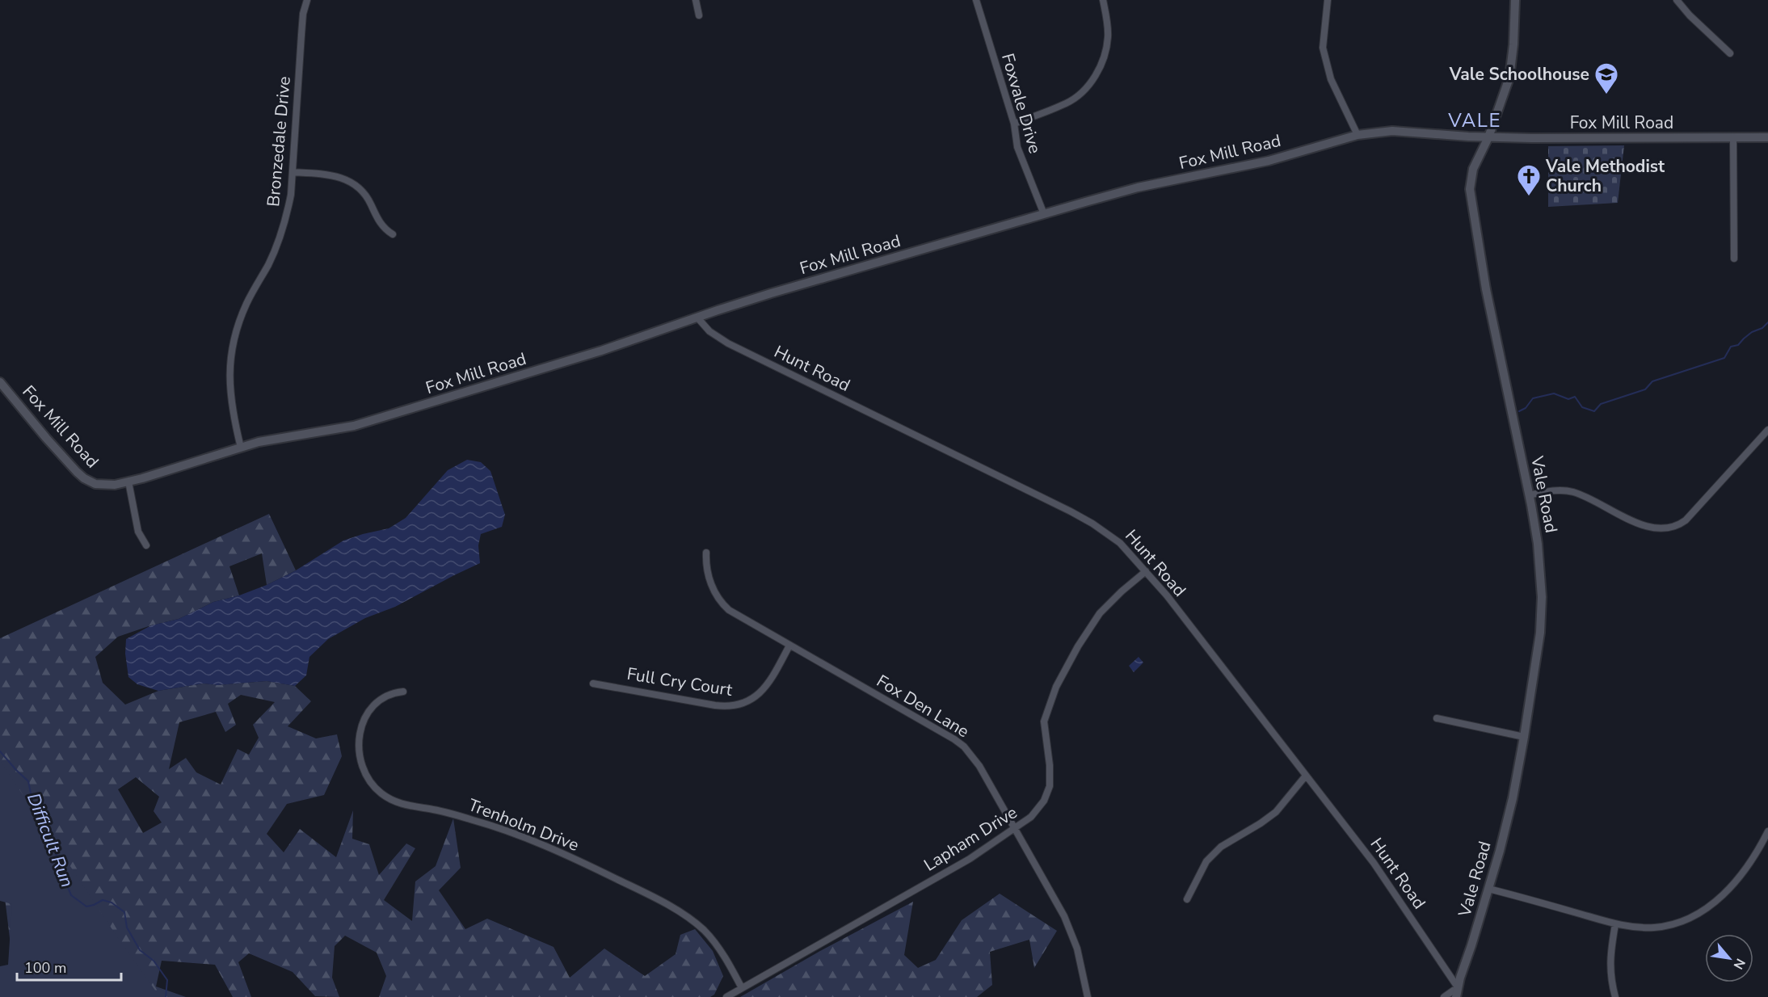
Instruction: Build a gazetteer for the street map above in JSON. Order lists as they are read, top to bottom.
{
  "streets": {
    "main road": ["Fox Mill Road", "Vale Road"],
    "street": [
      "Foxvale Drive",
      "Bronzedale Drive",
      "Hunt Road",
      "Full Cry Court",
      "Fox Den Lane",
      "Trenholm Drive",
      "Lapham Drive"
    ]
  },
  "crossings": [
    ["Foxvale Drive", "Fox Mill Road"],
    ["Fox Mill Road", "Bronzedale Drive"],
    ["Fox Mill Road", "Hunt Road"],
    ["Fox Mill Road", "Vale Road"],
    ["Hunt Road", "Vale Road"],
    ["Hunt Road", "Lapham Drive"],
    ["Full Cry Court", "Fox Den Lane"],
    ["Fox Den Lane", "Lapham Drive"],
    ["Trenholm Drive", "Lapham Drive"]
  ],
  "districts": ["VALE"],
  "water": ["Difficult Run"],
  "places": {
    "school or university": ["Vale Schoolhouse"],
    "church": ["Vale Methodist Church"]
  },
  "scale_bar": "100 m",
  "north": "bottom right"
}
